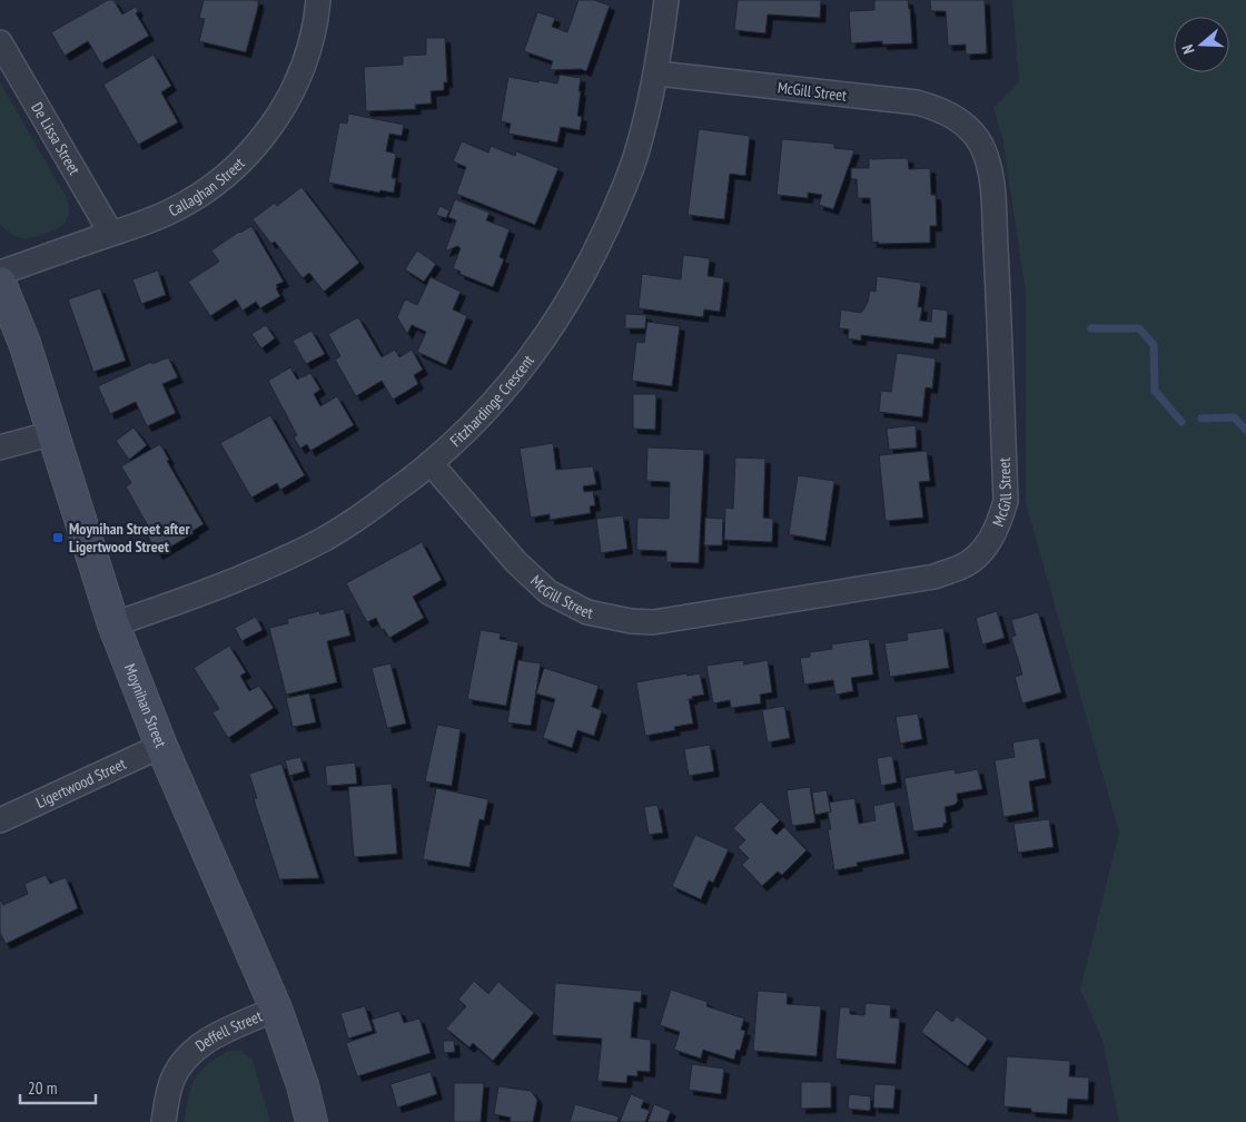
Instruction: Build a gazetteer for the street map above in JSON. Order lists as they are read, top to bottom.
{
  "streets": {
    "street": [
      "McGill Street",
      "De Lissa Street",
      "Callaghan Street",
      "Fitzhardinge Crescent",
      "Moynihan Street",
      "Ligertwood Street",
      "Deffell Street"
    ]
  },
  "crossings": [
    ["McGill Street", "Fitzhardinge Crescent"],
    ["De Lissa Street", "Callaghan Street"],
    ["Fitzhardinge Crescent", "Moynihan Street"],
    ["Moynihan Street", "Ligertwood Street"],
    ["Moynihan Street", "Deffell Street"]
  ],
  "places": {
    "transit": ["Moynihan Street after Ligertwood Street"]
  },
  "scale_bar": "20 m",
  "north": "left"
}
